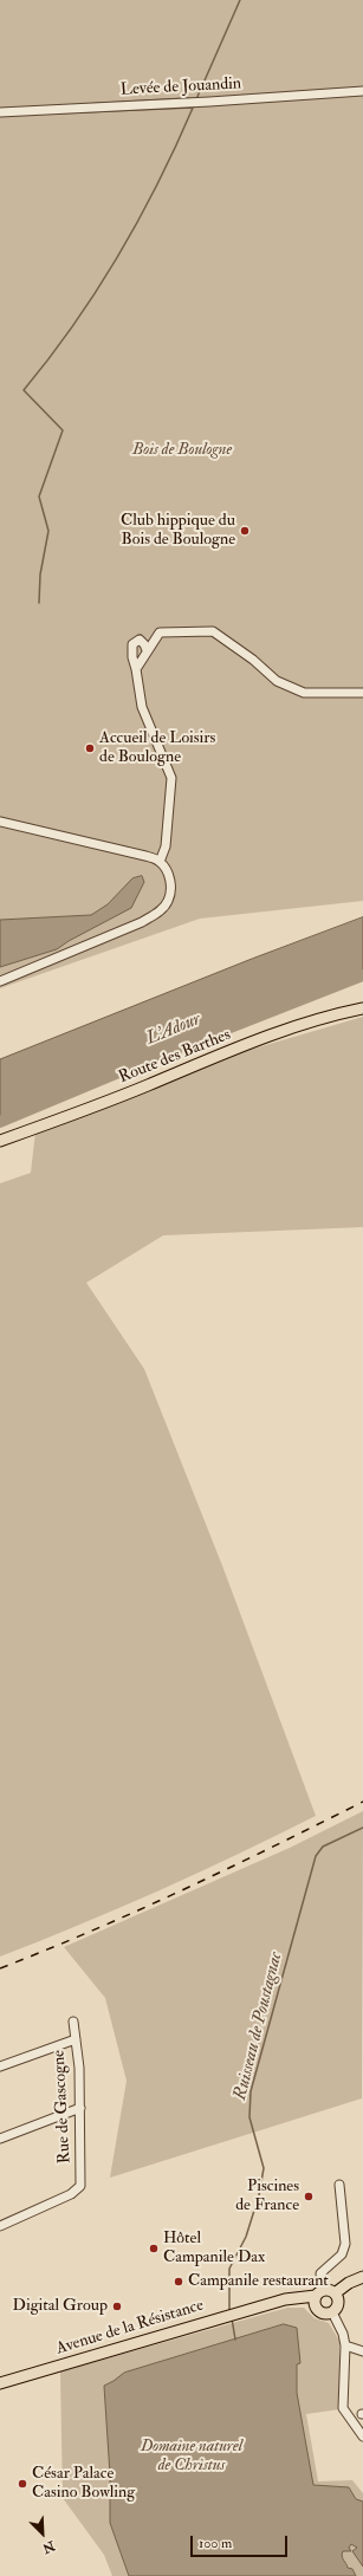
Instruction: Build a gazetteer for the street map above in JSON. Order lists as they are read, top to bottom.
{
  "streets": {
    "main road": ["Route des Barthes", "Avenue de la Résistance"],
    "street": ["Levée de Jouandin", "Rue de Gascogne"]
  },
  "water": ["L'Adour", "Ruisseau de Poustagnac"],
  "parks": ["Bois de Boulogne", "Domaine naturel de Christus"],
  "places": [
    "Club hippique du Bois de Boulogne",
    "Accueil de Loisirs de Boulogne",
    "Piscines de France",
    "Hôtel Campanile Dax",
    "Campanile restaurant",
    "Digital Group",
    "César Palace Casino Bowling"
  ],
  "scale_bar": "100 m",
  "north": "bottom right"
}
